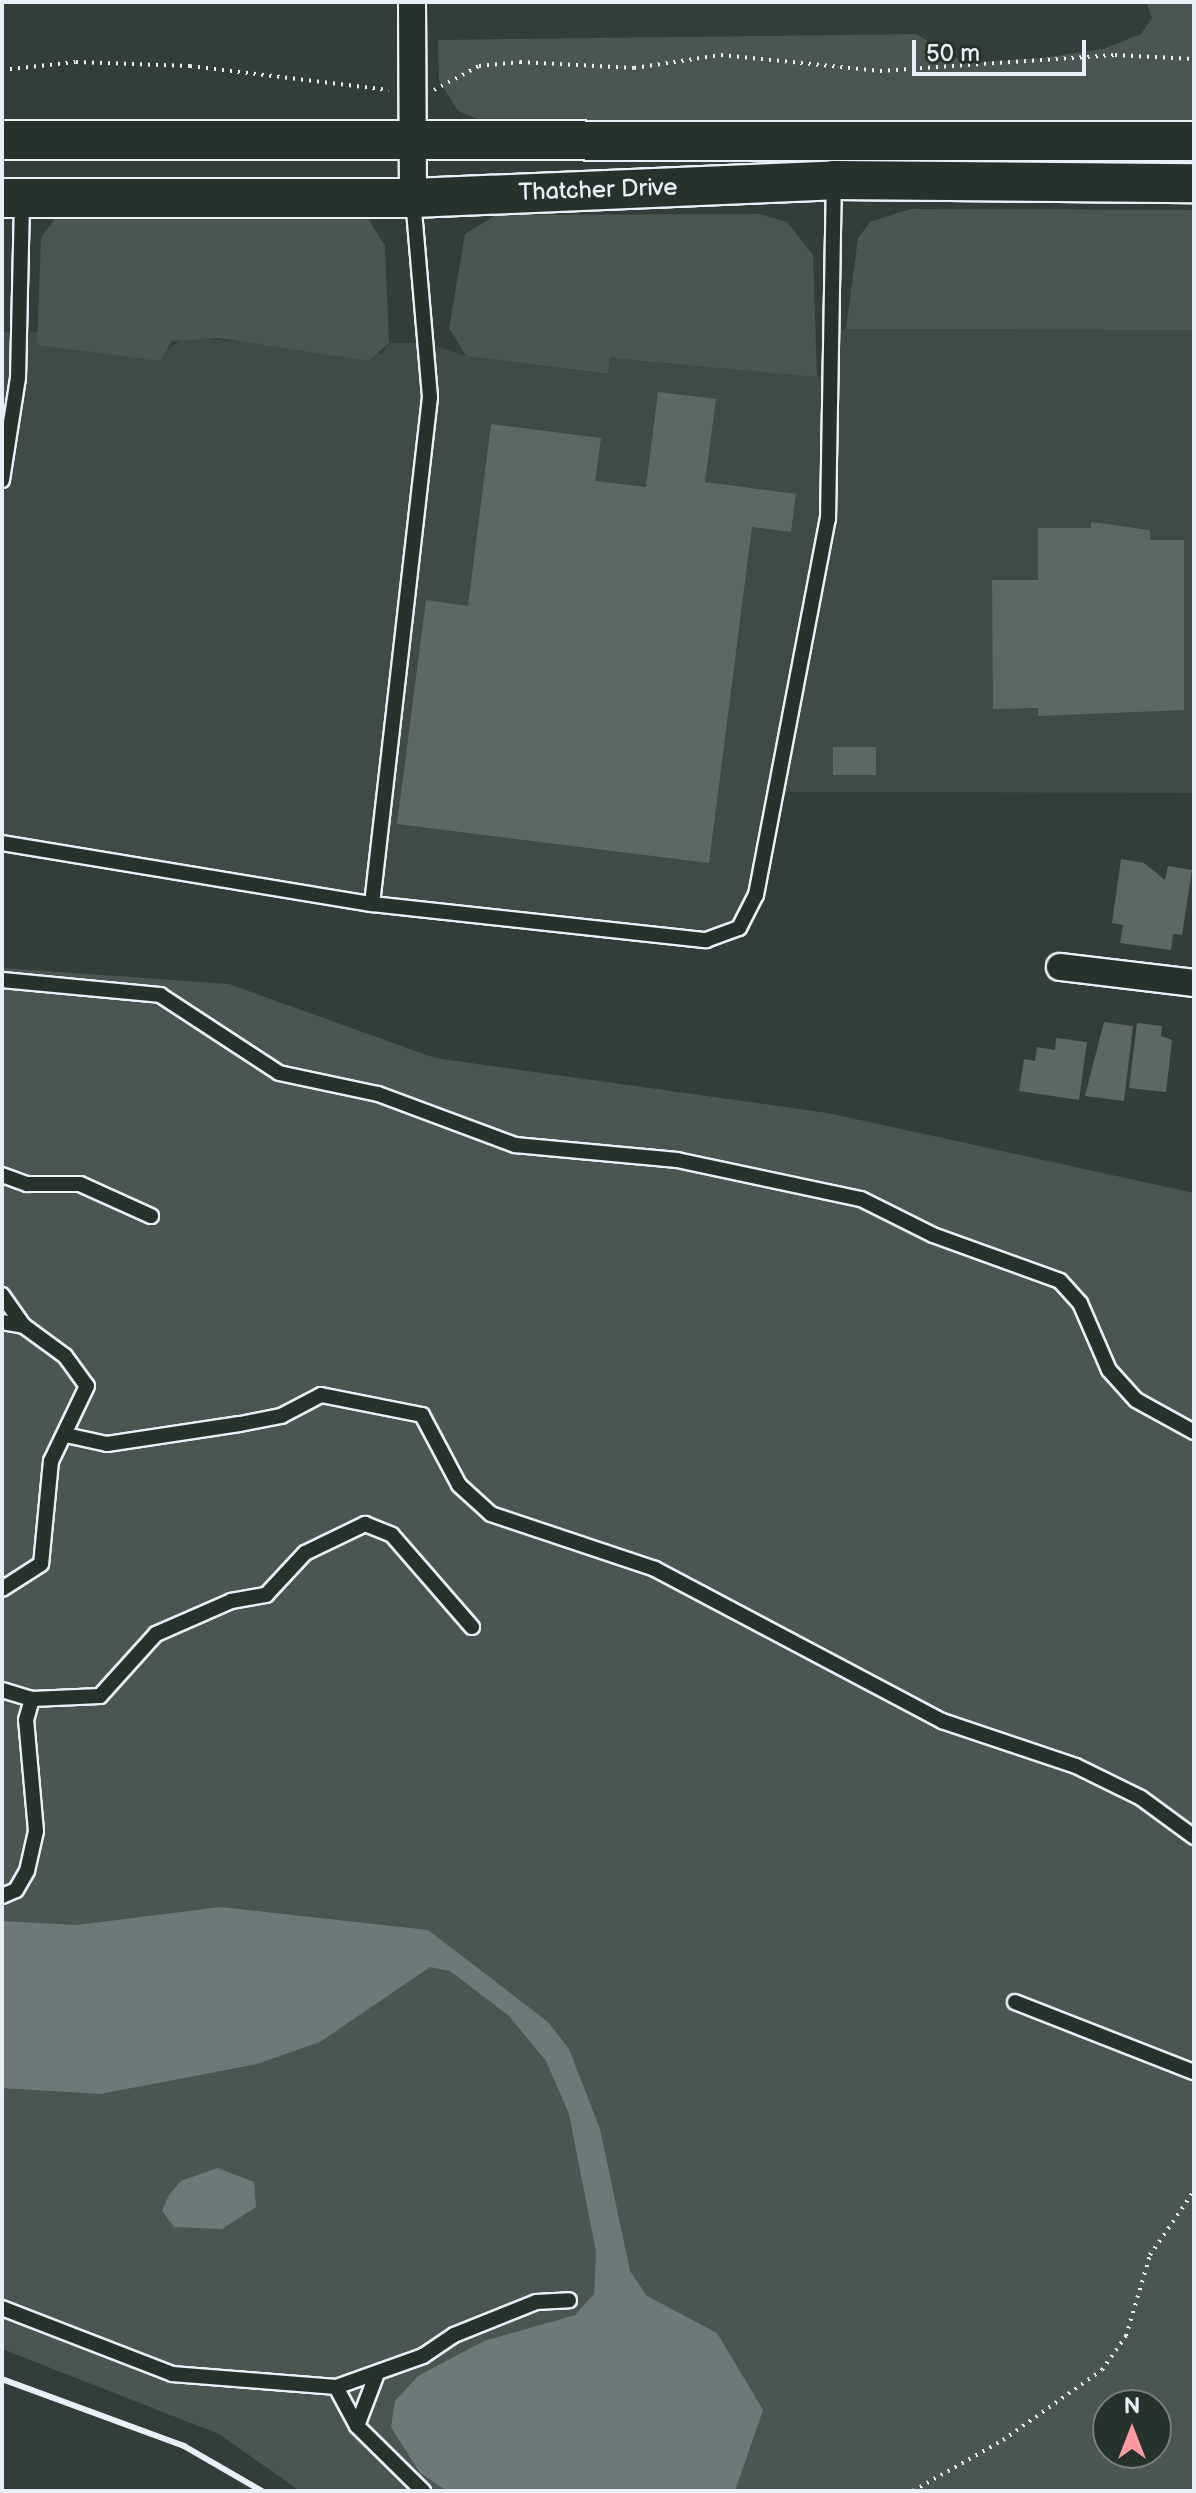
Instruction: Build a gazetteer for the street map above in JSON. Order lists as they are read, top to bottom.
{
  "streets": {
    "main road": ["Thatcher Drive"]
  },
  "scale_bar": "50 m",
  "north": "top"
}
